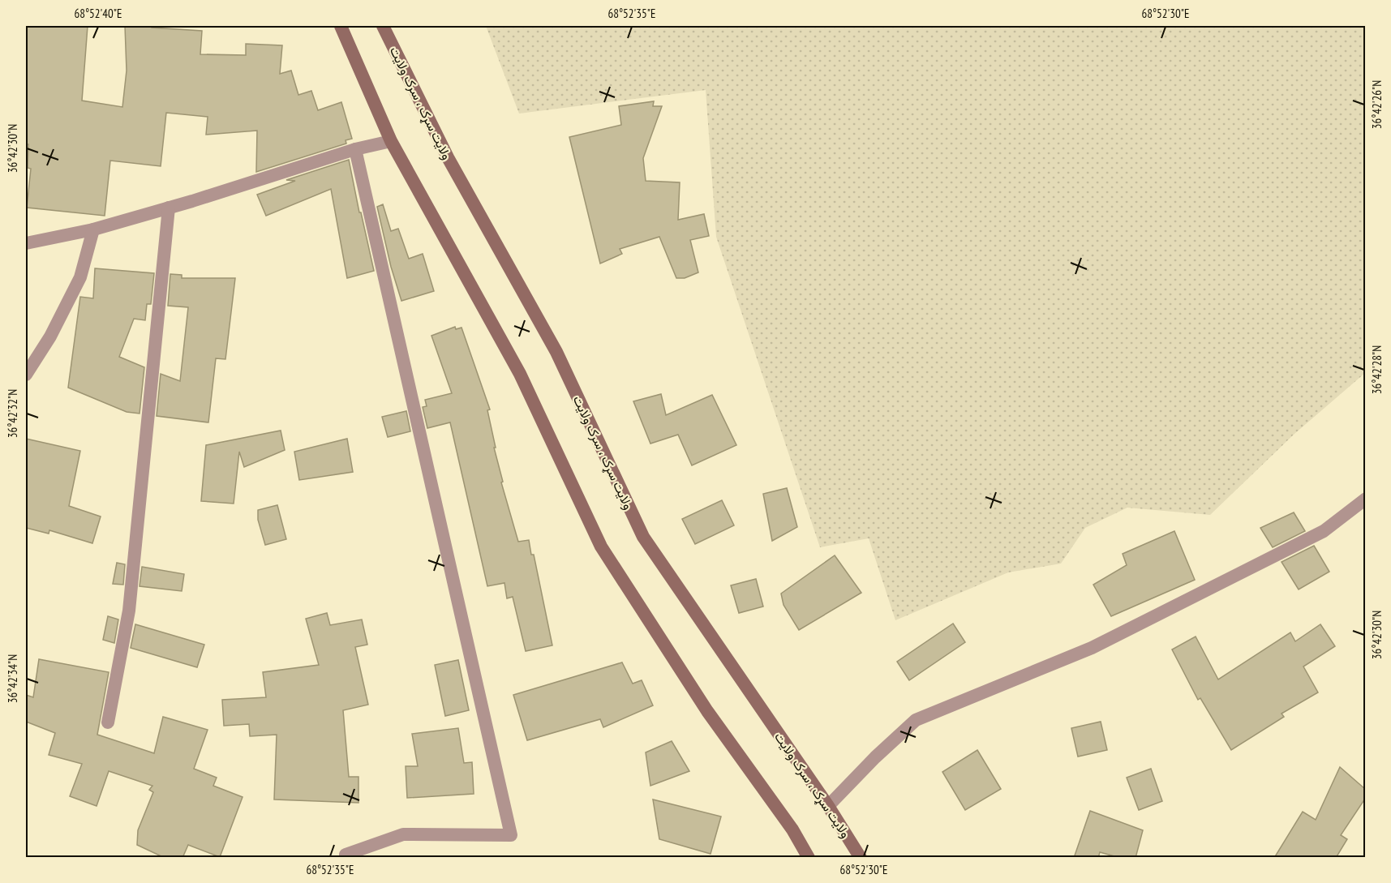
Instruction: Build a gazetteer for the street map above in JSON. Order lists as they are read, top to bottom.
{
  "streets": {
    "main road": ["ولایت سړک ، سرک ولایت"]
  },
  "coordinates": [
    "68°52'40\"E",
    "68°52'35\"E",
    "68°52'30\"E",
    "36°42'26\"N",
    "36°42'30\"N",
    "36°42'28\"N",
    "36°42'32\"N",
    "36°42'34\"N"
  ]
}
